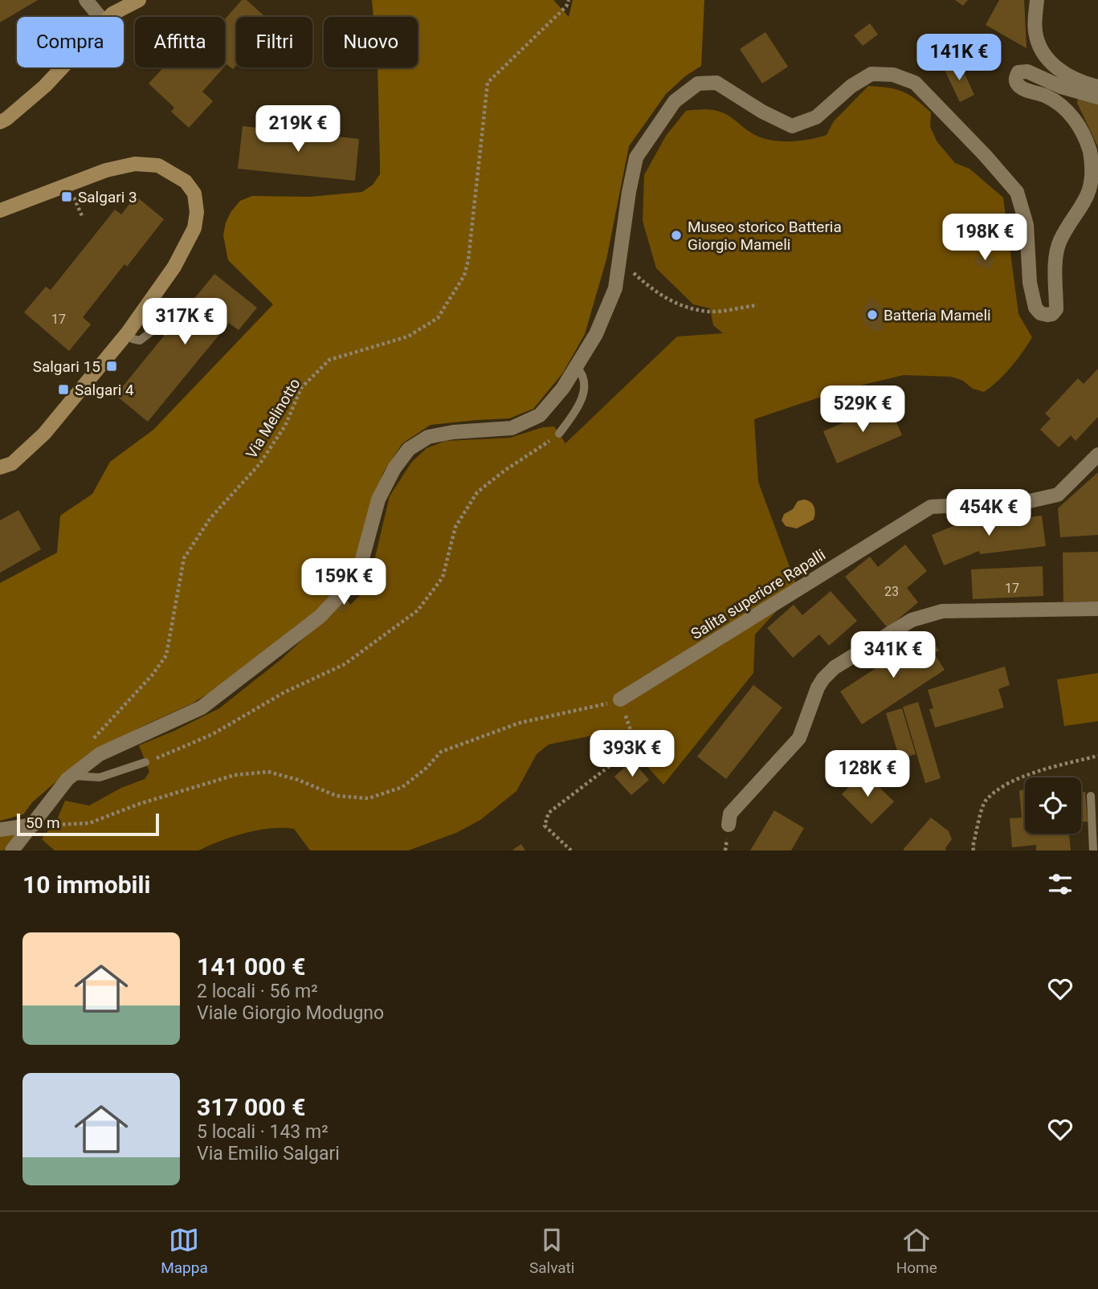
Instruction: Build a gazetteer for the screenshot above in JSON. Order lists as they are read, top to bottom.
{
  "streets": {
    "street": ["Salita superiore Rapalli"],
    "path": ["Via Melinotto"]
  },
  "places": {
    "transit": ["Salgari 3", "Salgari 15", "Salgari 4"],
    "other": ["Museo storico Batteria Giorgio Mameli", "Batteria Mameli"]
  },
  "house_numbers": ["17", "17", "23"],
  "scale_bar": "50 m",
  "page": {
    "chip": [
      "Compra",
      "Affitta",
      "Filtri",
      "Nuovo"
    ],
    "price": [
      "141K €",
      "219K €",
      "198K €",
      "317K €",
      "529K €",
      "454K €",
      "159K €",
      "341K €",
      "393K €",
      "128K €"
    ],
    "scale": "50 m",
    "heading": "10 immobili",
    "list": [
      {
        "name": "141 000 €",
        "note": "2 locali · 56 m² · Viale Giorgio Modugno"
      },
      {
        "name": "317 000 €",
        "note": "5 locali · 143 m² · Via Emilio Salgari"
      }
    ],
    "tabs": ["Mappa", "Salvati", "Home"]
  }
}
